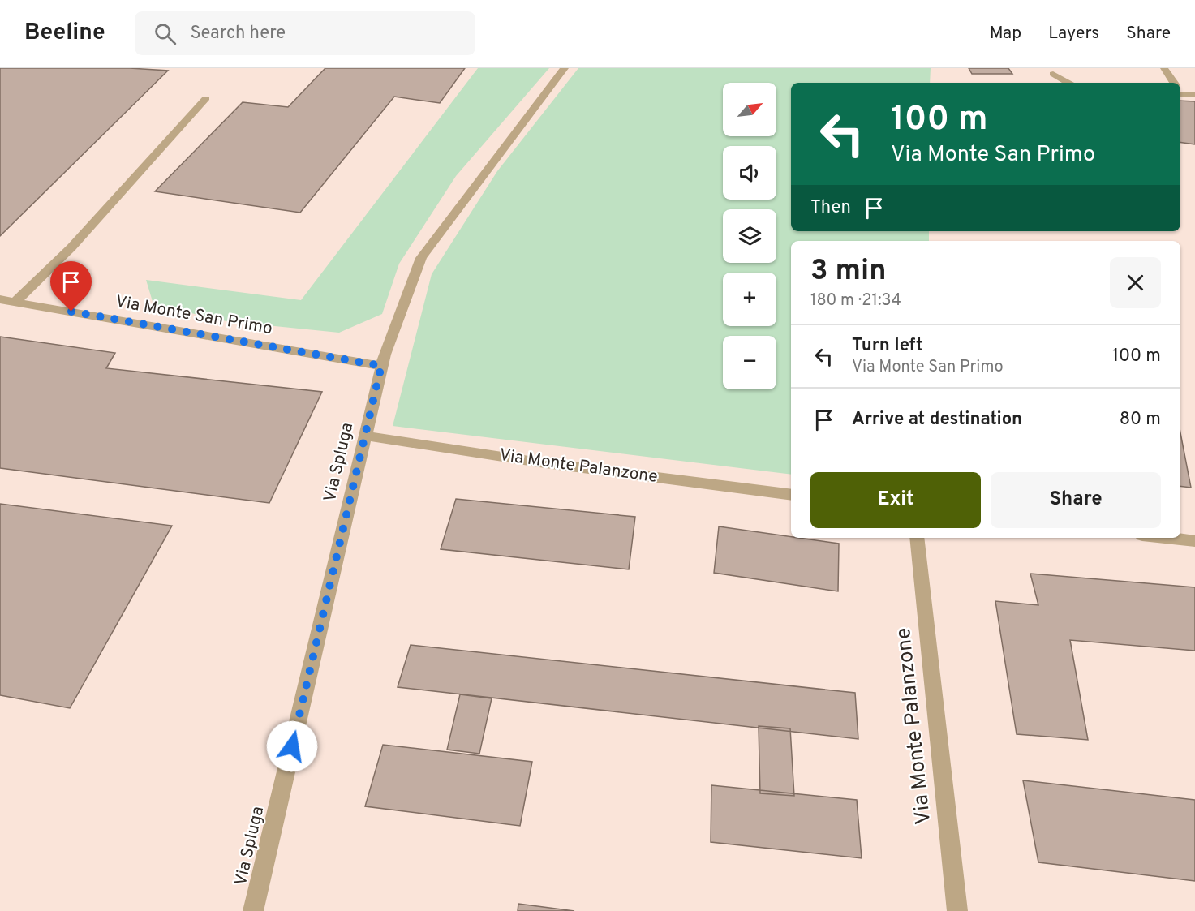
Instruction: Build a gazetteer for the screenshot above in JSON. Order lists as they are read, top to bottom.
{
  "streets": {
    "street": ["Via Monte San Primo", "Via Spluga", "Via Monte Palanzone"]
  },
  "crossings": [
    ["Via Monte San Primo", "Via Spluga"],
    ["Via Spluga", "Via Monte Palanzone"]
  ],
  "north": "top right",
  "page": {
    "header": "Beeline",
    "search": "Search here",
    "nav": ["Map", "Layers", "Share"],
    "map_buttons": ["+", "−"],
    "turn": ["100 m", "Via Monte San Primo"],
    "then": "Then",
    "heading": ["3 min", "180 m · 21:34"],
    "list": [
      {
        "name": "Turn left",
        "note": "Via Monte San Primo",
        "value": "100 m"
      },
      {
        "name": "Arrive at destination",
        "value": "80 m"
      }
    ],
    "buttons": ["Exit", "Share"]
  }
}
